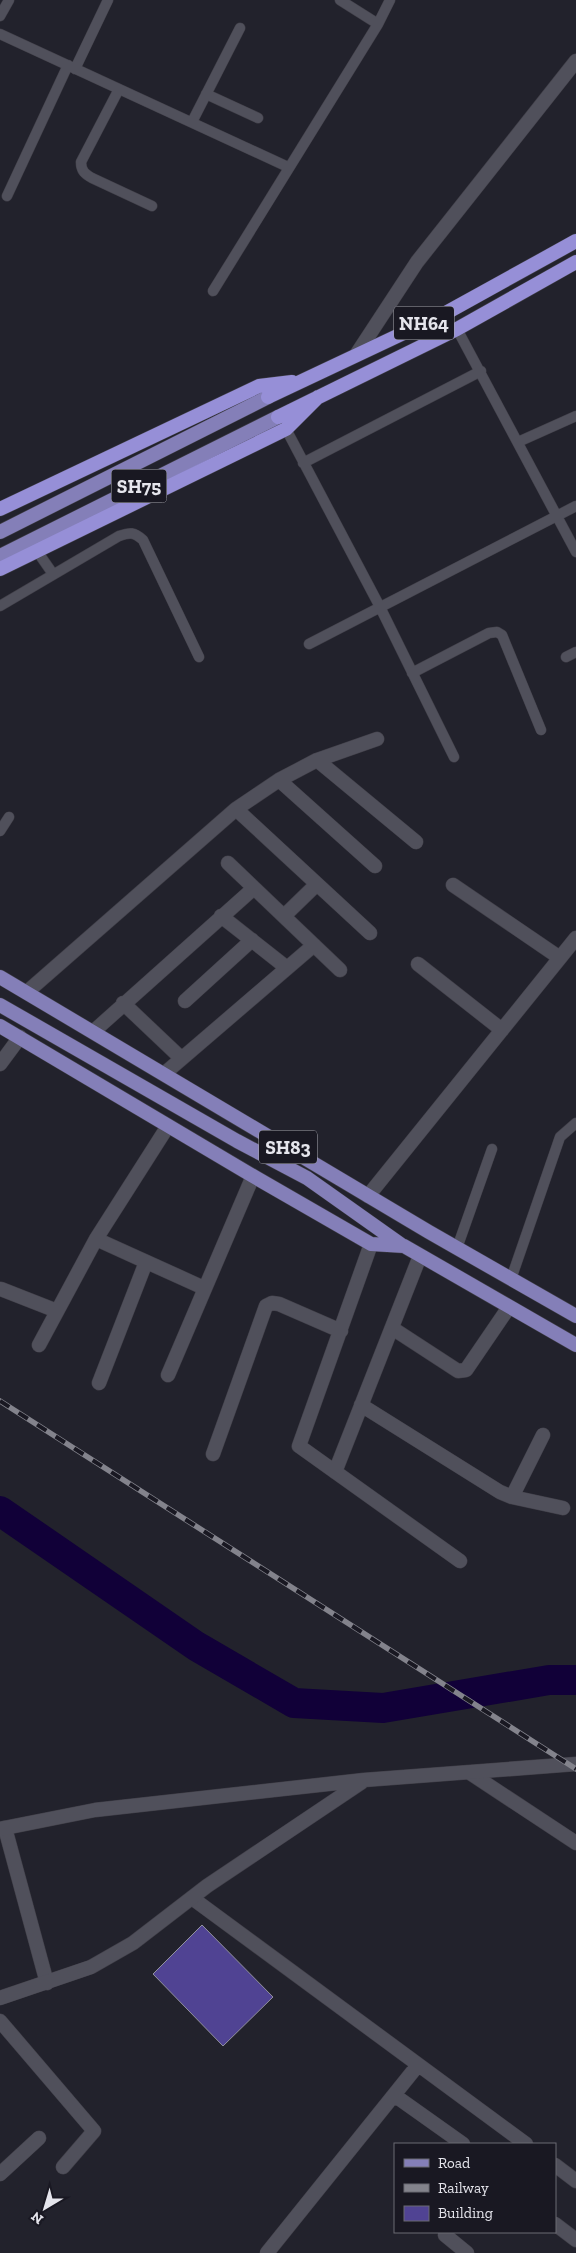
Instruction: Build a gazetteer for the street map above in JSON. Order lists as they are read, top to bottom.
{
  "streets": {
    "highway": ["NH64"],
    "main road": ["SH75", "SH83"]
  },
  "crossings": [
    ["NH64", "SH75"]
  ],
  "legend": ["Road", "Railway", "Building"],
  "north": "bottom left"
}
